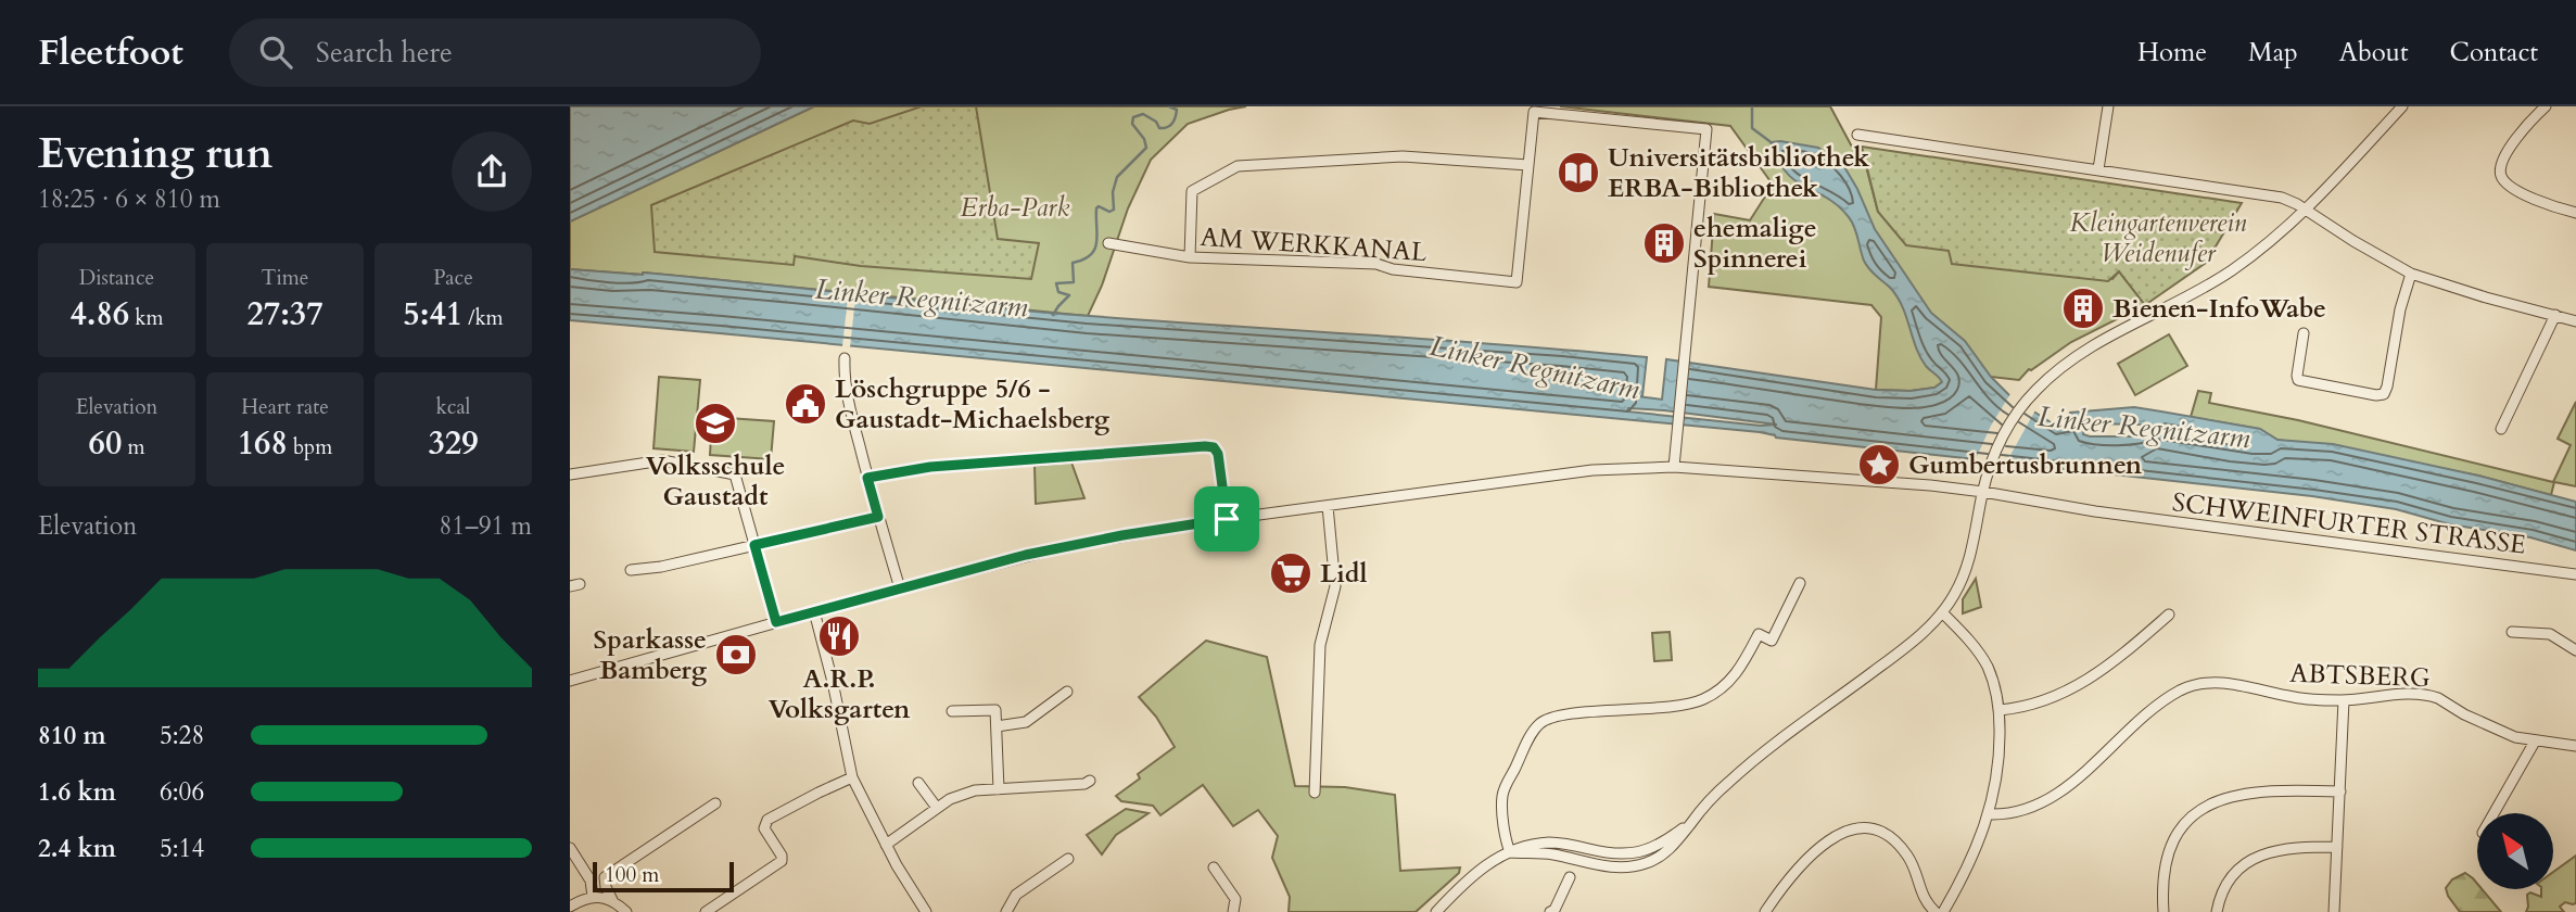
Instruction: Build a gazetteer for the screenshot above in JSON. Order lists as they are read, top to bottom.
{
  "streets": {
    "street": ["AM WERKKANAL", "SCHWEINFURTER STRASSE", "ABTSBERG"]
  },
  "water": ["Linker Regnitzarm"],
  "parks": ["Erba-Park", "Kleingartenverein Weidenufer"],
  "places": {
    "library": ["Universitätsbibliothek ERBA-Bibliothek"],
    "building": ["ehemalige Spinnerei", "Bienen-InfoWabe"],
    "public building": ["Löschgruppe 5/6 - Gaustadt-Michaelsberg"],
    "school or university": ["Volksschule Gaustadt"],
    "place": ["Gumbertusbrunnen"],
    "supermarket": ["Lidl"],
    "restaurant": ["A.R.P. Volksgarten"],
    "bank": ["Sparkasse Bamberg"]
  },
  "scale_bar": "100 m",
  "north": "top left",
  "page": {
    "header": "Fleetfoot",
    "search": "Search here",
    "nav": [
      "Home",
      "Map",
      "About",
      "Contact"
    ],
    "heading": ["Evening run", "18:25 · 6 × 810 m"],
    "stats": [
      ["Distance", "4.86 km"],
      ["Time", "27:37"],
      ["Pace", "5:41 /km"],
      ["Elevation", "60 m"],
      ["Heart rate", "168 bpm"],
      ["kcal", "329"]
    ],
    "chart": ["Elevation", "81–91 m"],
    "list": [
      {
        "name": "810 m",
        "note": "5:28"
      },
      {
        "name": "1.6 km",
        "note": "6:06"
      },
      {
        "name": "2.4 km",
        "note": "5:14"
      }
    ],
    "scale": "100 m"
  }
}
